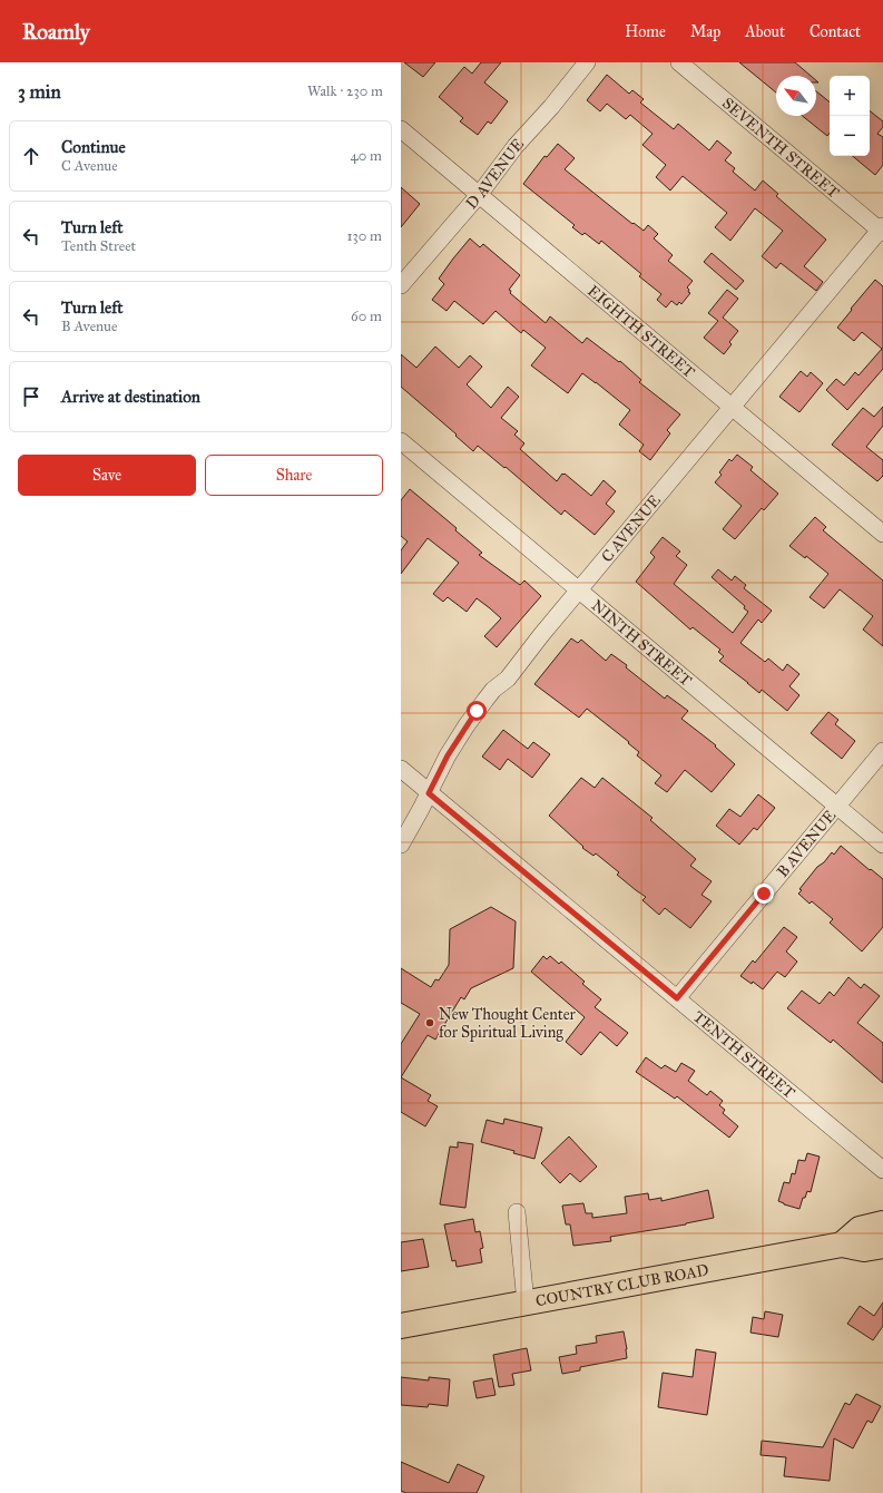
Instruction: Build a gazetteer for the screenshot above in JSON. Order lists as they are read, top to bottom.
{
  "streets": {
    "main road": ["COUNTRY CLUB ROAD"],
    "street": [
      "SEVENTH STREET",
      "D AVENUE",
      "EIGHTH STREET",
      "C AVENUE",
      "NINTH STREET",
      "B AVENUE",
      "TENTH STREET"
    ]
  },
  "crossings": [
    ["SEVENTH STREET", "C AVENUE"],
    ["D AVENUE", "EIGHTH STREET"],
    ["EIGHTH STREET", "C AVENUE"],
    ["C AVENUE", "NINTH STREET"],
    ["C AVENUE", "TENTH STREET"],
    ["NINTH STREET", "B AVENUE"],
    ["B AVENUE", "TENTH STREET"]
  ],
  "places": ["New Thought Center for Spiritual Living"],
  "north": "top left",
  "page": {
    "header": "Roamly",
    "nav": [
      "Home",
      "Map",
      "About",
      "Contact"
    ],
    "heading": ["3 min", "Walk · 230 m"],
    "map_buttons": ["+", "−"],
    "list": [
      ["Continue", "C Avenue", "40 m"],
      ["Turn left", "Tenth Street", "130 m"],
      ["Turn left", "B Avenue", "60 m"],
      "Arrive at destination"
    ],
    "buttons": ["Save", "Share"]
  }
}
